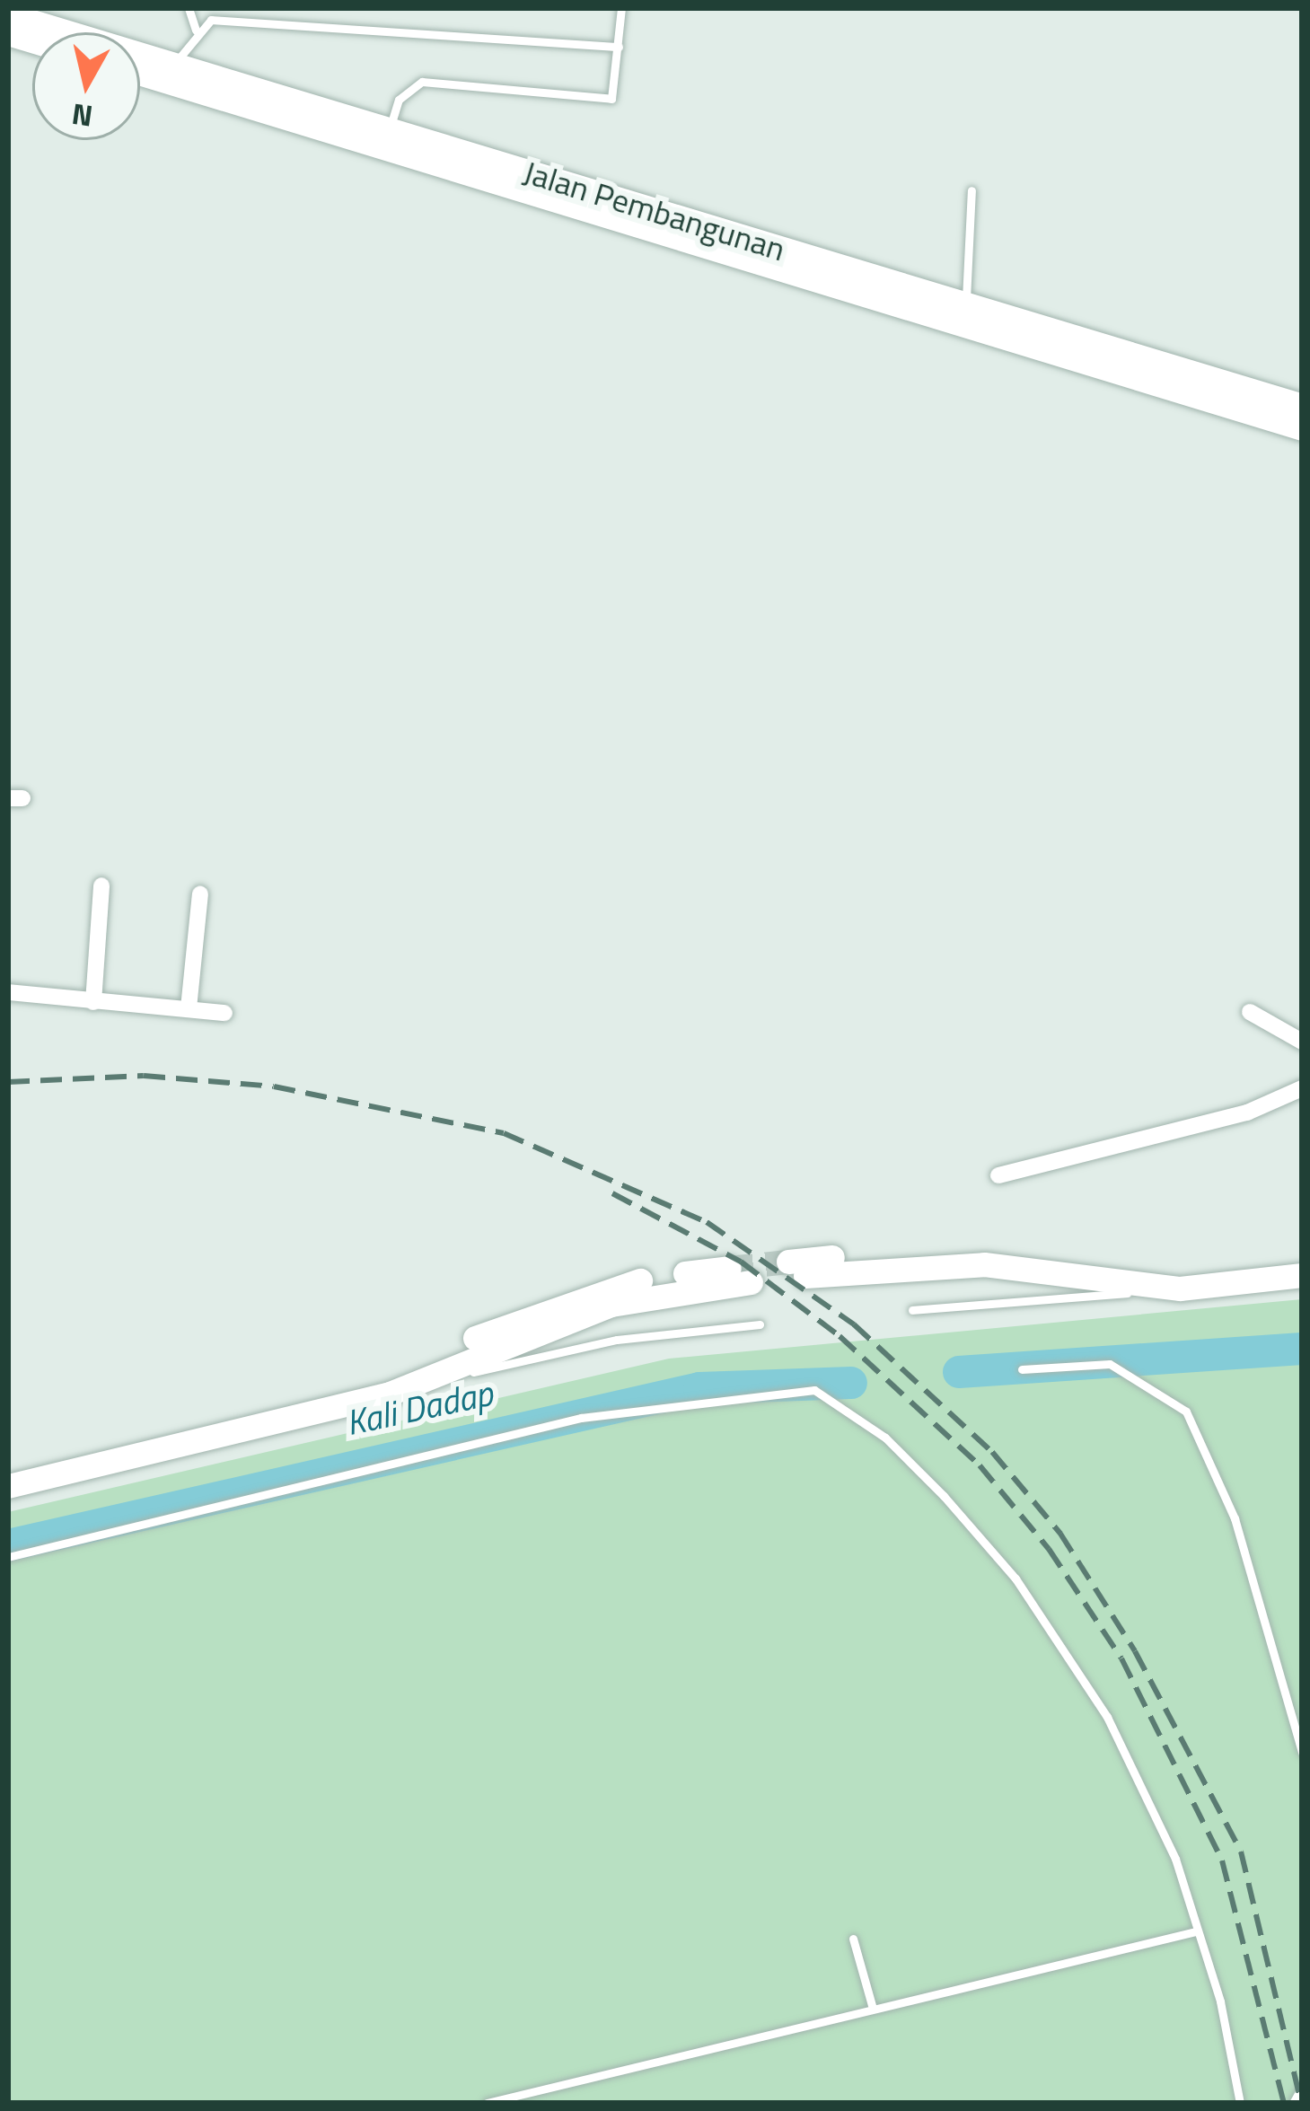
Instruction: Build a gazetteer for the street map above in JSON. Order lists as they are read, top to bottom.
{
  "streets": {
    "main road": ["Jalan Pembangunan"]
  },
  "water": ["Kali Dadap"],
  "north": "bottom"
}
